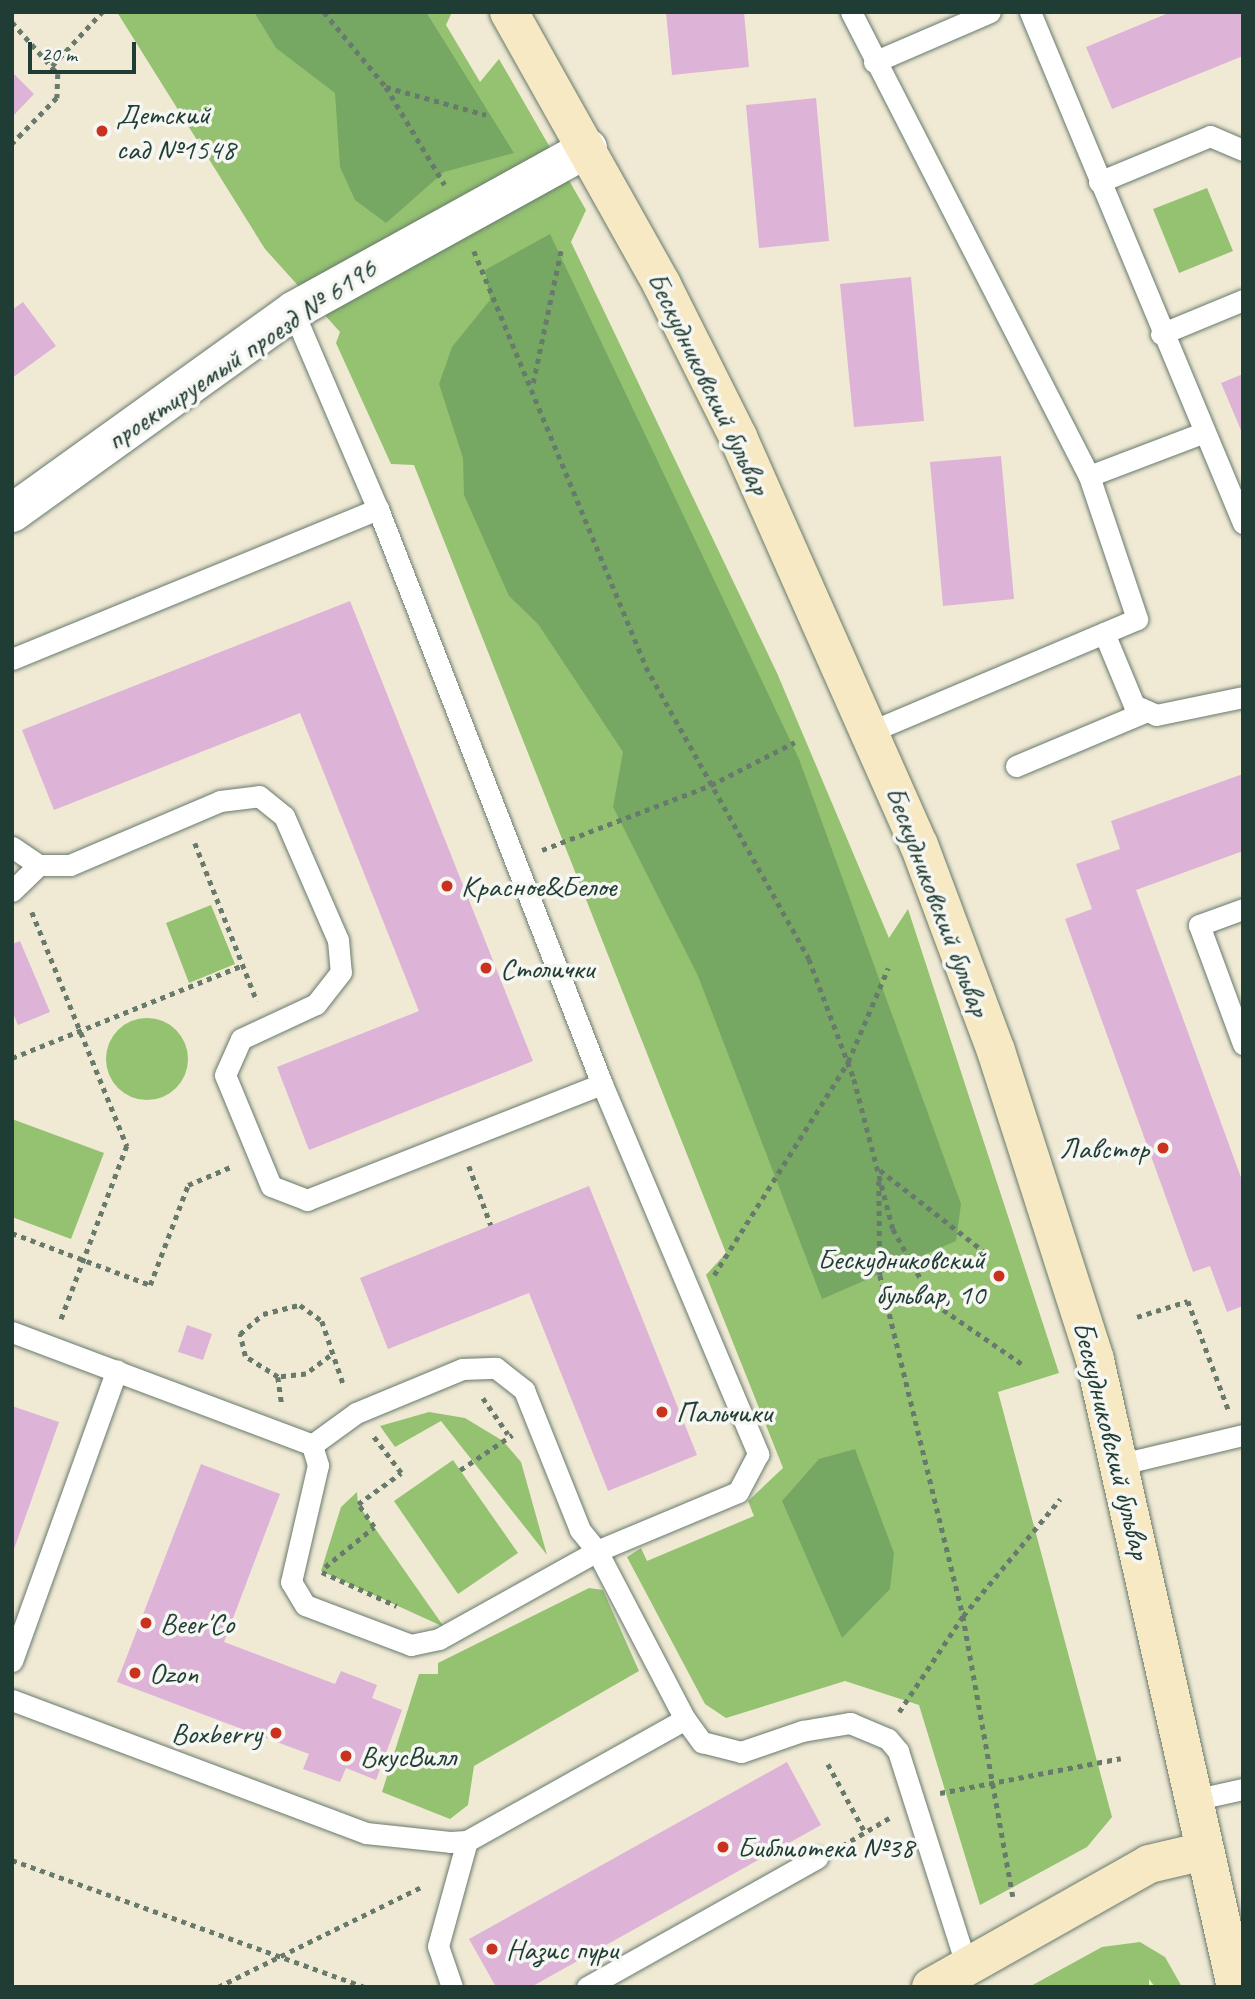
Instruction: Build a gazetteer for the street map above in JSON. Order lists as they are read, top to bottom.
{
  "streets": {
    "street": ["проектируемый проезд № 6196", "Бескудниковский бульвар"]
  },
  "crossings": [
    ["проектируемый проезд № 6196", "Бескудниковский бульвар"]
  ],
  "places": [
    "Детский сад №1548",
    "Красное&Белое",
    "Столички",
    "Лавстор",
    "Бескудниковский бульвар, 10",
    "Пальчики",
    "Beer'Co",
    "Ozon",
    "Boxberry",
    "ВкусВилл",
    "Библиотека №38",
    "Назис пури"
  ],
  "scale_bar": "20 m"
}
